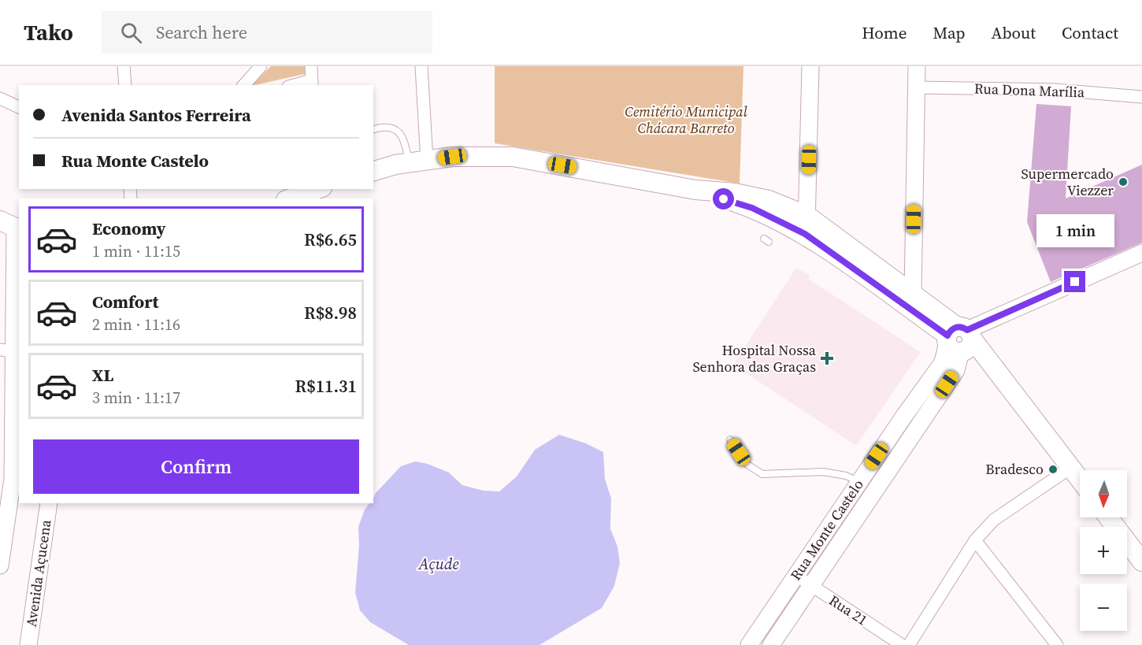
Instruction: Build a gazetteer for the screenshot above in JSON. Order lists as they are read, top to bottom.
{
  "streets": {
    "street": [
      "Rua Dona Marília",
      "Rua Monte Castelo",
      "Avenida Açucena",
      "Rua 21"
    ]
  },
  "crossings": [
    ["Rua Monte Castelo", "Rua 21"]
  ],
  "water": ["Açude"],
  "parks": ["Cemitério Municipal Chácara Barreto"],
  "places": {
    "other": ["Supermercado Viezzer", "Bradesco"],
    "health": ["Hospital Nossa Senhora das Graças"]
  },
  "north": "bottom",
  "page": {
    "header": "Tako",
    "search": "Search here",
    "nav": [
      "Home",
      "Map",
      "About",
      "Contact"
    ],
    "banner": ["Avenida Santos Ferreira", "Rua Monte Castelo"],
    "list": [
      {
        "name": "Economy",
        "note": "1 min · 11:15",
        "value": "R$6.65"
      },
      {
        "name": "Comfort",
        "note": "2 min · 11:16",
        "value": "R$8.98"
      },
      {
        "name": "XL",
        "note": "3 min · 11:17",
        "value": "R$11.31"
      }
    ],
    "bubble": "1 min",
    "buttons": "Confirm",
    "map_buttons": ["+", "−"]
  }
}
